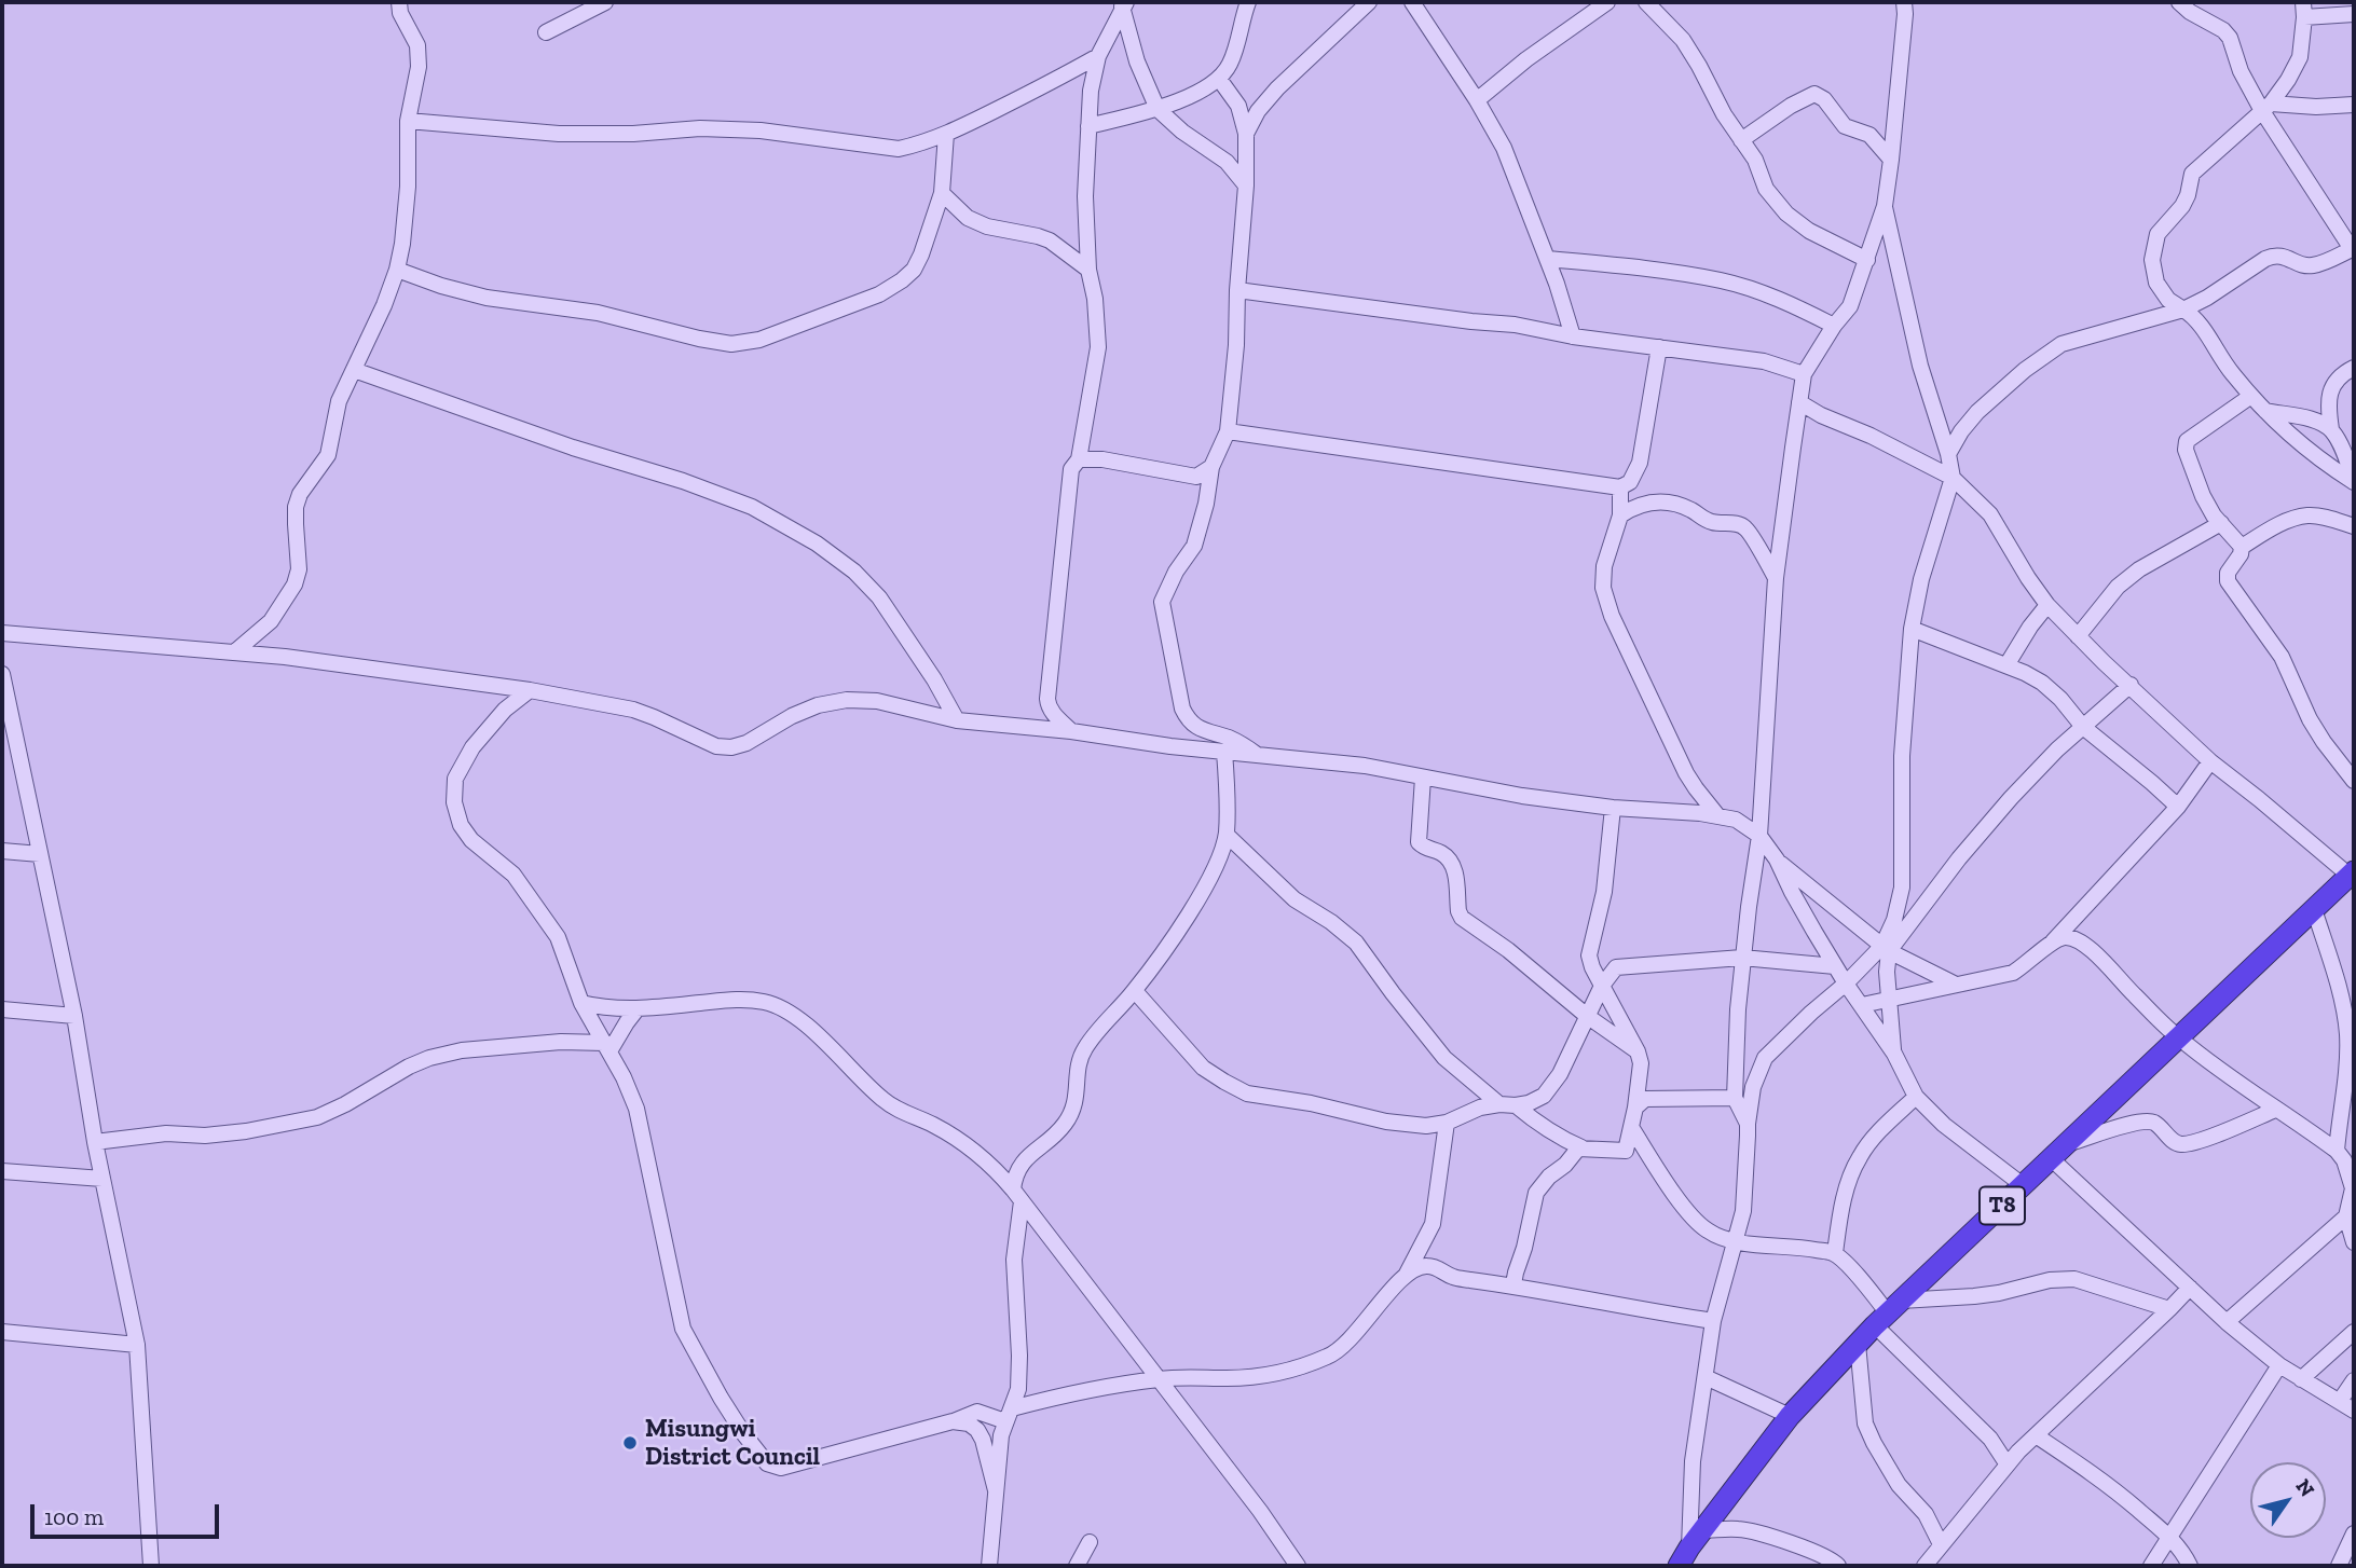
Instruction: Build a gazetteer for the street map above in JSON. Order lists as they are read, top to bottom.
{
  "streets": {
    "highway": ["T8"]
  },
  "places": ["Misungwi District Council"],
  "scale_bar": "100 m",
  "north": "top right"
}
